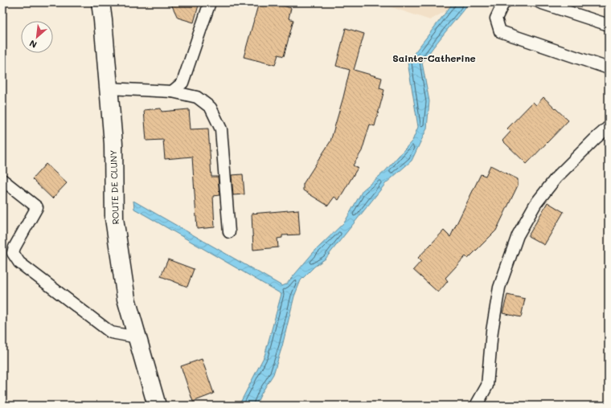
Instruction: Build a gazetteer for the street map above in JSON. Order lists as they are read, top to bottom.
{
  "streets": {
    "main road": ["ROUTE DE CLUNY"]
  },
  "districts": ["Sainte-Catherine"],
  "north": "bottom left"
}
